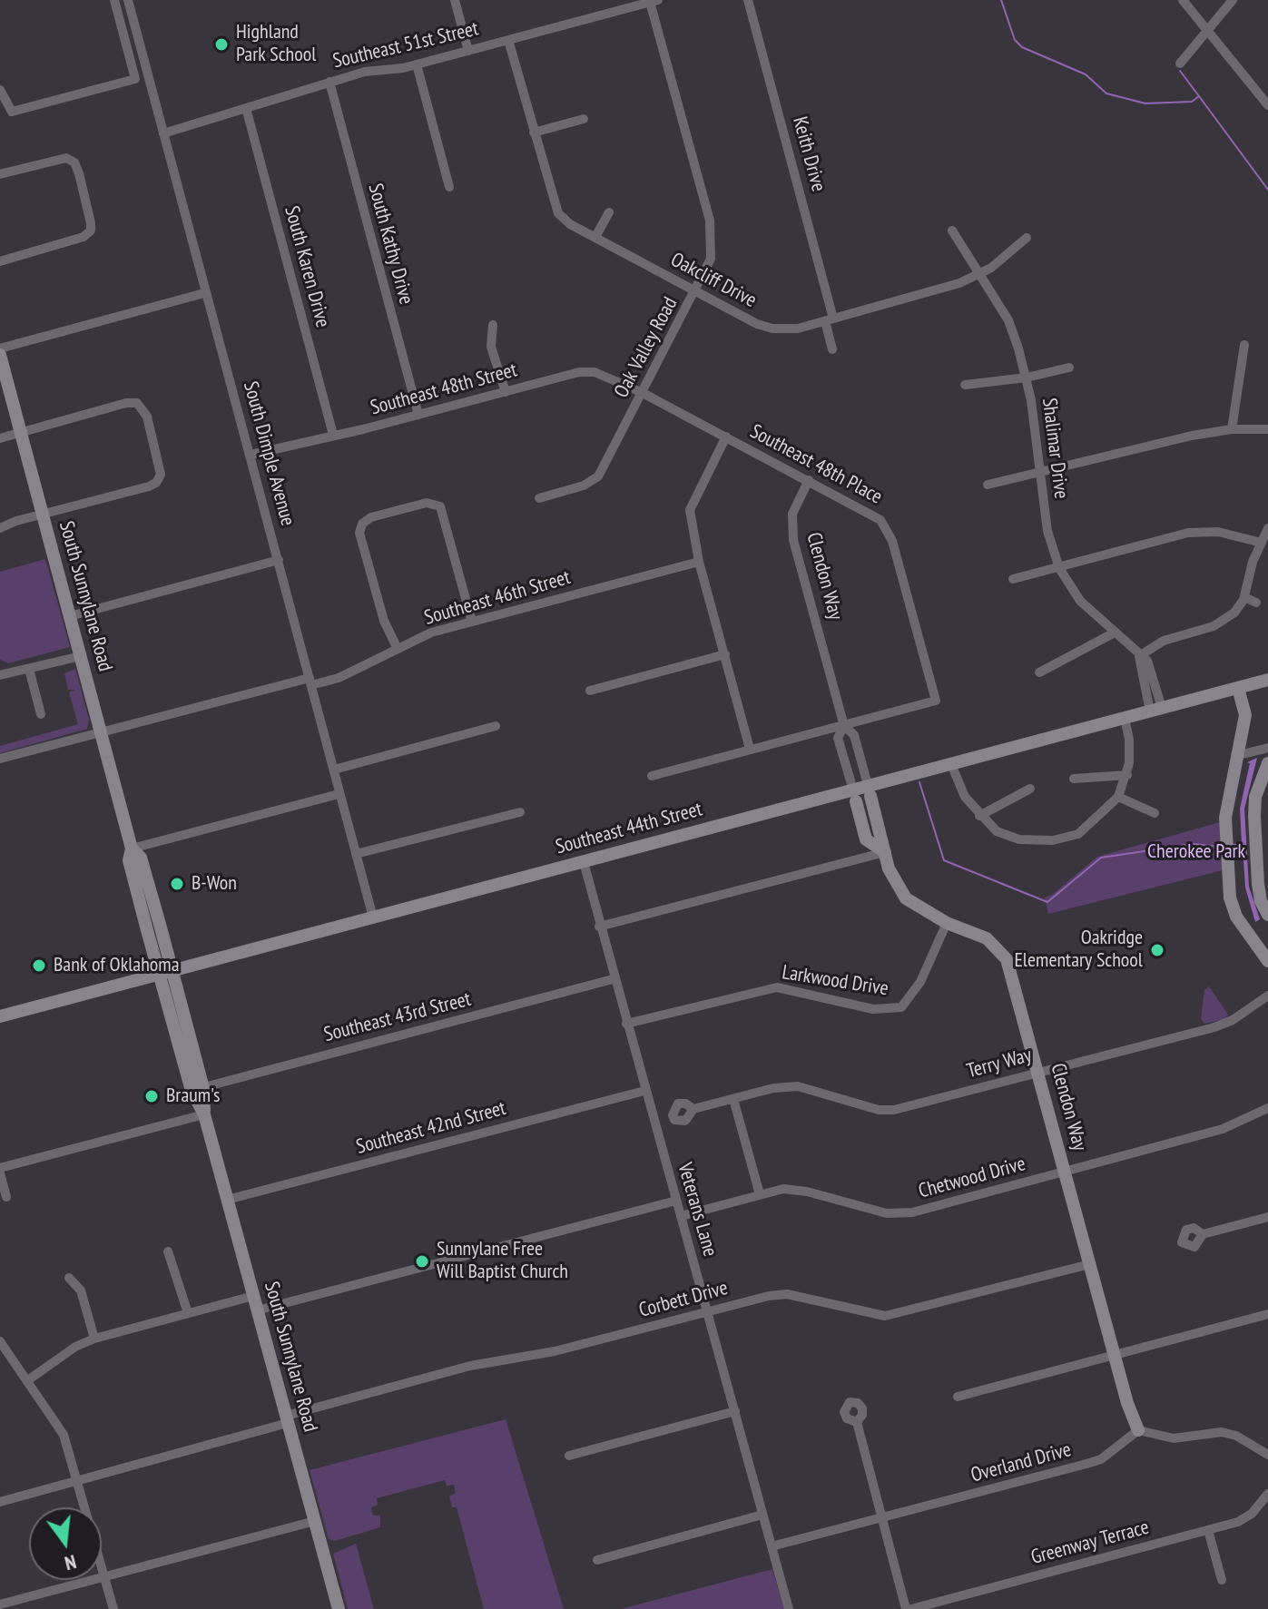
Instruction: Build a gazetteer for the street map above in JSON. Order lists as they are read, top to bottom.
{
  "streets": {
    "main road": ["Clendon Way", "South Sunnylane Road", "Southeast 44th Street"],
    "street": [
      "Southeast 51st Street",
      "Keith Drive",
      "South Kathy Drive",
      "South Karen Drive",
      "Oakcliff Drive",
      "Oak Valley Road",
      "Southeast 48th Street",
      "Shalimar Drive",
      "South Dimple Avenue",
      "Southeast 48th Place",
      "Southeast 46th Street",
      "Larkwood Drive",
      "Southeast 43rd Street",
      "Terry Way",
      "Southeast 42nd Street",
      "Chetwood Drive",
      "Veterans Lane",
      "Corbett Drive",
      "Overland Drive",
      "Greenway Terrace"
    ]
  },
  "crossings": [
    ["Southeast 51st Street", "South Kathy Drive"],
    ["Southeast 51st Street", "South Karen Drive"],
    ["Southeast 51st Street", "Oakcliff Drive"],
    ["Southeast 51st Street", "Oak Valley Road"],
    ["Southeast 51st Street", "South Dimple Avenue"],
    ["Keith Drive", "Oakcliff Drive"],
    ["South Kathy Drive", "Southeast 48th Street"],
    ["South Karen Drive", "Southeast 48th Street"],
    ["Oakcliff Drive", "Oak Valley Road"],
    ["Oakcliff Drive", "Shalimar Drive"],
    ["Oak Valley Road", "Southeast 48th Street"],
    ["Oak Valley Road", "Southeast 48th Place"],
    ["Southeast 48th Street", "South Dimple Avenue"],
    ["Southeast 48th Street", "Southeast 48th Place"],
    ["Shalimar Drive", "Southeast 44th Street"],
    ["South Dimple Avenue", "Southeast 46th Street"],
    ["South Dimple Avenue", "Southeast 44th Street"],
    ["Southeast 48th Place", "Clendon Way"],
    ["Clendon Way", "Southeast 44th Street"],
    ["Clendon Way", "Larkwood Drive"],
    ["Clendon Way", "Terry Way"],
    ["Clendon Way", "Chetwood Drive"],
    ["Clendon Way", "Corbett Drive"],
    ["Clendon Way", "Overland Drive"],
    ["South Sunnylane Road", "Southeast 46th Street"],
    ["South Sunnylane Road", "Southeast 44th Street"],
    ["South Sunnylane Road", "Southeast 43rd Street"],
    ["South Sunnylane Road", "Southeast 42nd Street"],
    ["South Sunnylane Road", "Corbett Drive"],
    ["Southeast 44th Street", "Veterans Lane"],
    ["Larkwood Drive", "Veterans Lane"],
    ["Southeast 43rd Street", "Veterans Lane"],
    ["Southeast 42nd Street", "Veterans Lane"],
    ["Chetwood Drive", "Veterans Lane"],
    ["Veterans Lane", "Corbett Drive"],
    ["Veterans Lane", "Overland Drive"]
  ],
  "parks": ["Cherokee Park"],
  "places": [
    "Highland Park School",
    "B-Won",
    "Oakridge Elementary School",
    "Bank of Oklahoma",
    "Braum's",
    "Sunnylane Free Will Baptist Church"
  ],
  "north": "bottom"
}
